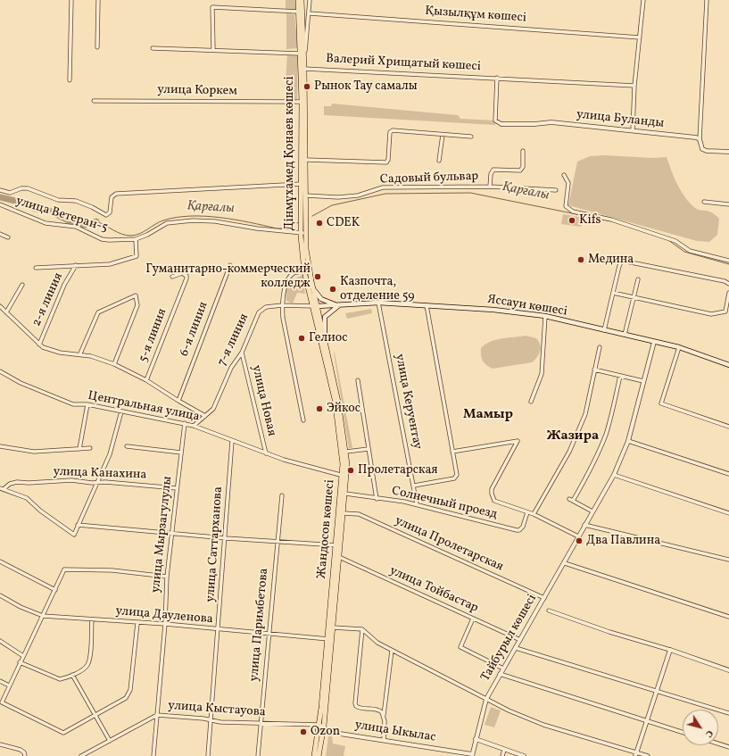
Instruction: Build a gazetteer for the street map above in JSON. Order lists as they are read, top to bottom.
{
  "streets": {
    "main road": ["Дінмұхамед Қонаев көшесі", "Яссауи көшесі", "Жандосов көшесі"],
    "street": [
      "Қызылқұм көшесі",
      "Валерий Хрищатый көшесі",
      "улица Коркем",
      "улица Буланды",
      "Садовый бульвар",
      "улица Ветеран-5",
      "2-я линия",
      "6-я линия",
      "5-я линия",
      "7-я линия",
      "улица Новая",
      "улица Керуентау",
      "Центральная улица",
      "улица Канахина",
      "Солнечный проезд",
      "улица Мырзагулулы",
      "улица Саттарханова",
      "улица Пролетарская",
      "улица Тойбастар",
      "улица Дауленова",
      "улица Паримбетова",
      "Тайбурыл көшесі",
      "улица Кыстауова",
      "улица Ыкылас"
    ]
  },
  "crossings": [
    ["Валерий Хрищатый көшесі", "Дінмұхамед Қонаев көшесі"],
    ["улица Коркем", "Дінмұхамед Қонаев көшесі"],
    ["Дінмұхамед Қонаев көшесі", "Садовый бульвар"],
    ["Дінмұхамед Қонаев көшесі", "улица Ветеран-5"],
    ["Дінмұхамед Қонаев көшесі", "Яссауи көшесі"],
    ["Дінмұхамед Қонаев көшесі", "7-я линия"],
    ["Дінмұхамед Қонаев көшесі", "Жандосов көшесі"],
    ["Яссауи көшесі", "7-я линия"],
    ["Яссауи көшесі", "улица Керуентау"],
    ["Яссауи көшесі", "Жандосов көшесі"],
    ["Яссауи көшесі", "Тайбурыл көшесі"],
    ["7-я линия", "улица Новая"],
    ["7-я линия", "Центральная улица"],
    ["7-я линия", "Жандосов көшесі"],
    ["улица Новая", "Центральная улица"],
    ["улица Керуентау", "Солнечный проезд"],
    ["Центральная улица", "Жандосов көшесі"],
    ["Центральная улица", "улица Мырзагулулы"],
    ["Центральная улица", "улица Саттарханова"],
    ["улица Канахина", "улица Мырзагулулы"],
    ["Солнечный проезд", "Жандосов көшесі"],
    ["Жандосов көшесі", "улица Пролетарская"],
    ["Жандосов көшесі", "улица Тойбастар"],
    ["Жандосов көшесі", "улица Дауленова"],
    ["Жандосов көшесі", "улица Кыстауова"],
    ["Жандосов көшесі", "улица Ыкылас"],
    ["улица Мырзагулулы", "улица Дауленова"],
    ["улица Мырзагулулы", "улица Кыстауова"],
    ["улица Саттарханова", "улица Дауленова"],
    ["улица Саттарханова", "улица Кыстауова"],
    ["улица Пролетарская", "Тайбурыл көшесі"],
    ["улица Тойбастар", "Тайбурыл көшесі"],
    ["улица Дауленова", "улица Паримбетова"],
    ["улица Паримбетова", "улица Кыстауова"],
    ["Тайбурыл көшесі", "улица Ыкылас"],
    ["улица Кыстауова", "улица Ыкылас"]
  ],
  "districts": ["Мамыр", "Жазира"],
  "water": ["Қарғалы"],
  "places": [
    "Рынок Тау самалы",
    "Kifs",
    "CDEK",
    "Медина",
    "Гуманитарно-коммерческий колледж",
    "Казпочта, отделение 59",
    "Гелиос",
    "Эйкос",
    "Пролетарская",
    "Два Павлина",
    "Ozon"
  ],
  "north": "bottom right"
}
